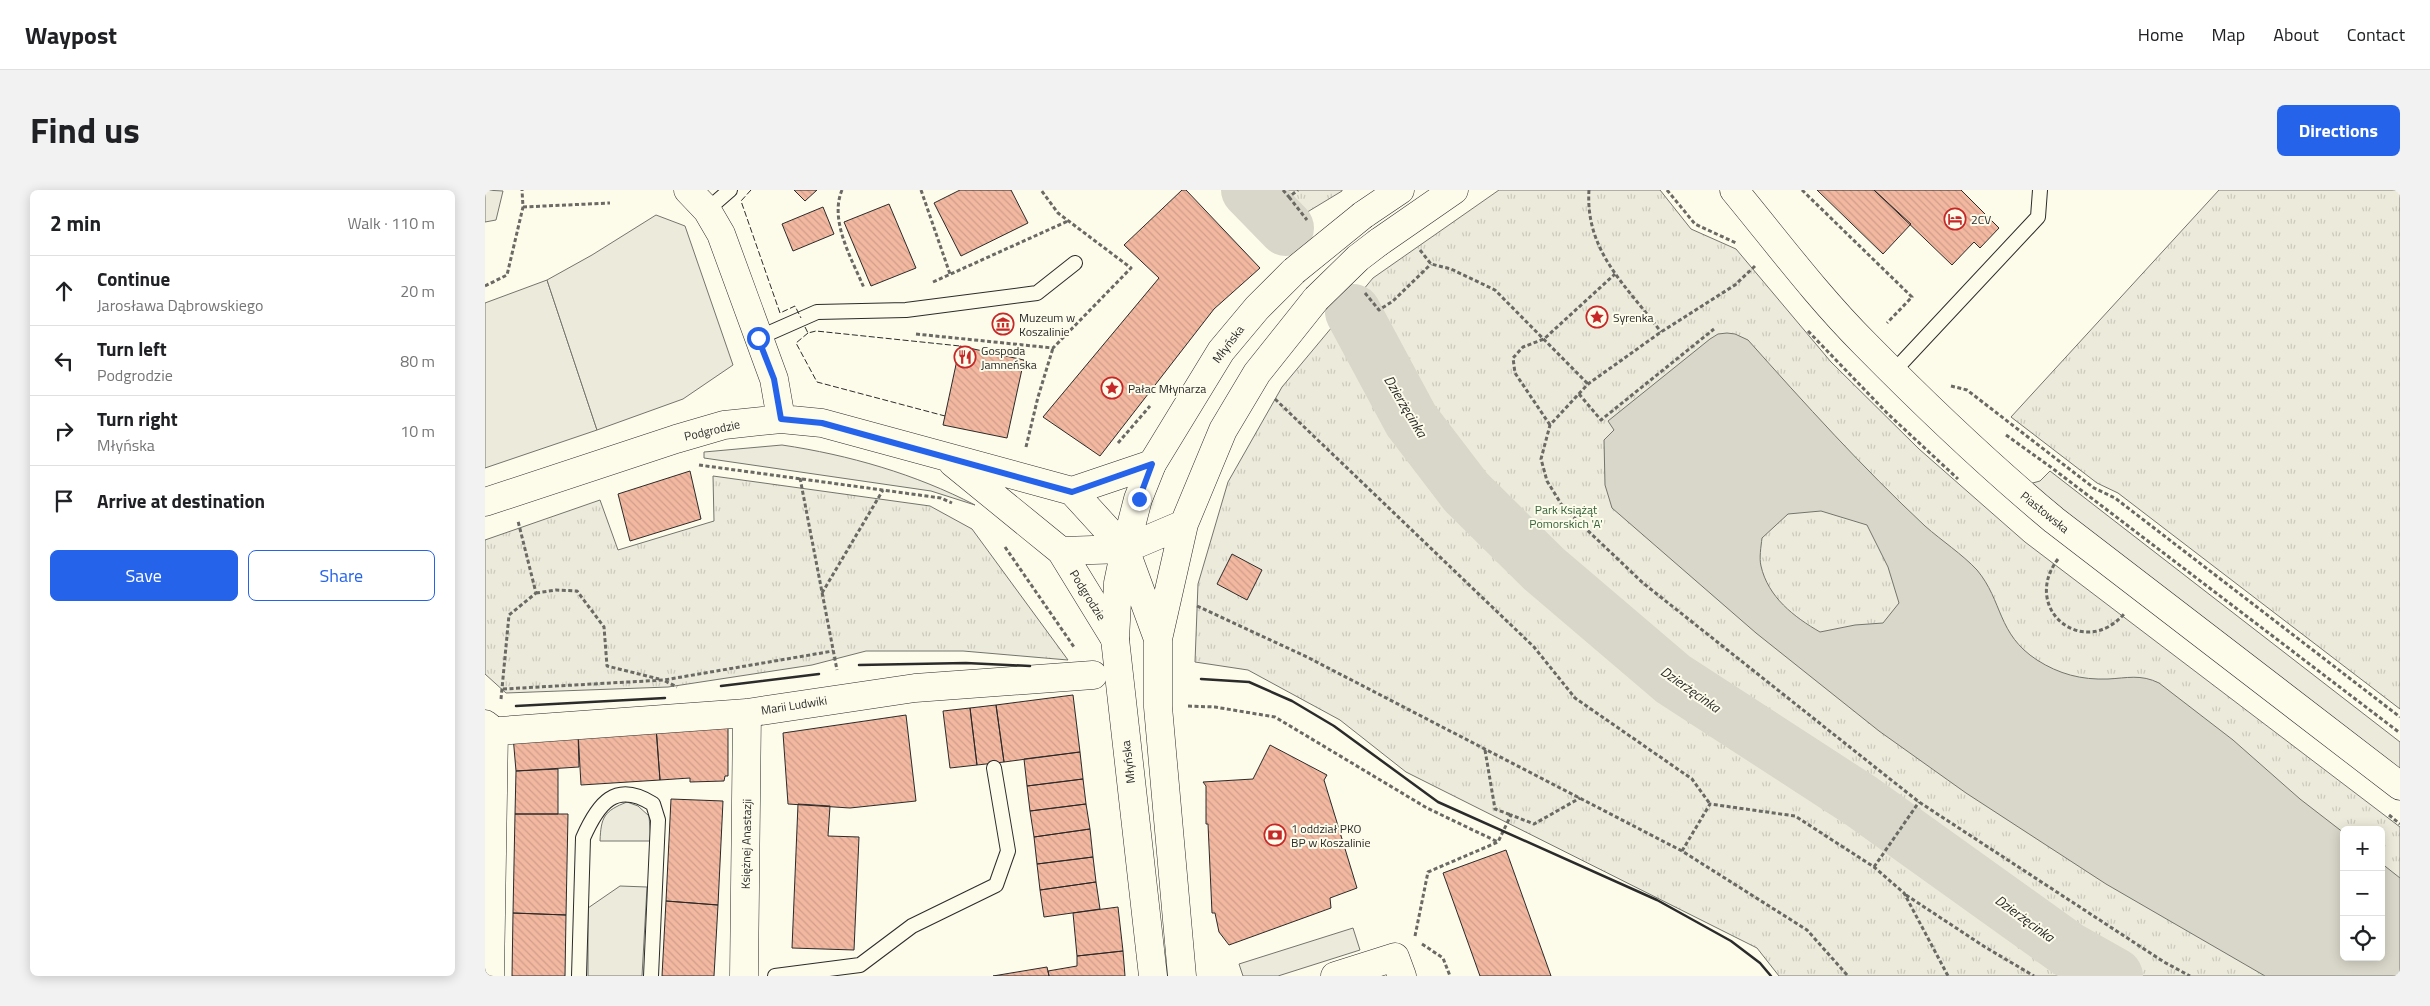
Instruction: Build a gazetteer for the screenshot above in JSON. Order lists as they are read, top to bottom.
{
  "streets": {
    "street": [
      "Młyńska",
      "Podgrodzie",
      "Piastowska",
      "Marii Ludwiki",
      "Księżnej Anastazji"
    ]
  },
  "crossings": [
    ["Młyńska", "Podgrodzie"],
    ["Marii Ludwiki", "Księżnej Anastazji"]
  ],
  "water": ["Dzierżęcinka"],
  "parks": ["Park Książąt Pomorskich 'A'"],
  "places": {
    "hotel": ["2CV"],
    "place": ["Syrenka", "Pałac Młynarza"],
    "museum": ["Muzeum w Koszalinie"],
    "restaurant": ["Gospoda Jamneńska"],
    "bank": ["1 oddział PKO BP w Koszalinie"]
  },
  "page": {
    "header": "Waypost",
    "nav": [
      "Home",
      "Map",
      "About",
      "Contact"
    ],
    "title": "Find us",
    "buttons": [
      "Directions",
      ["Save", "Share"]
    ],
    "heading": ["2 min", "Walk · 110 m"],
    "list": [
      ["Continue", "Jarosława Dąbrowskiego", "20 m"],
      ["Turn left", "Podgrodzie", "80 m"],
      ["Turn right", "Młyńska", "10 m"],
      "Arrive at destination"
    ],
    "map_buttons": ["+", "−"]
  }
}
